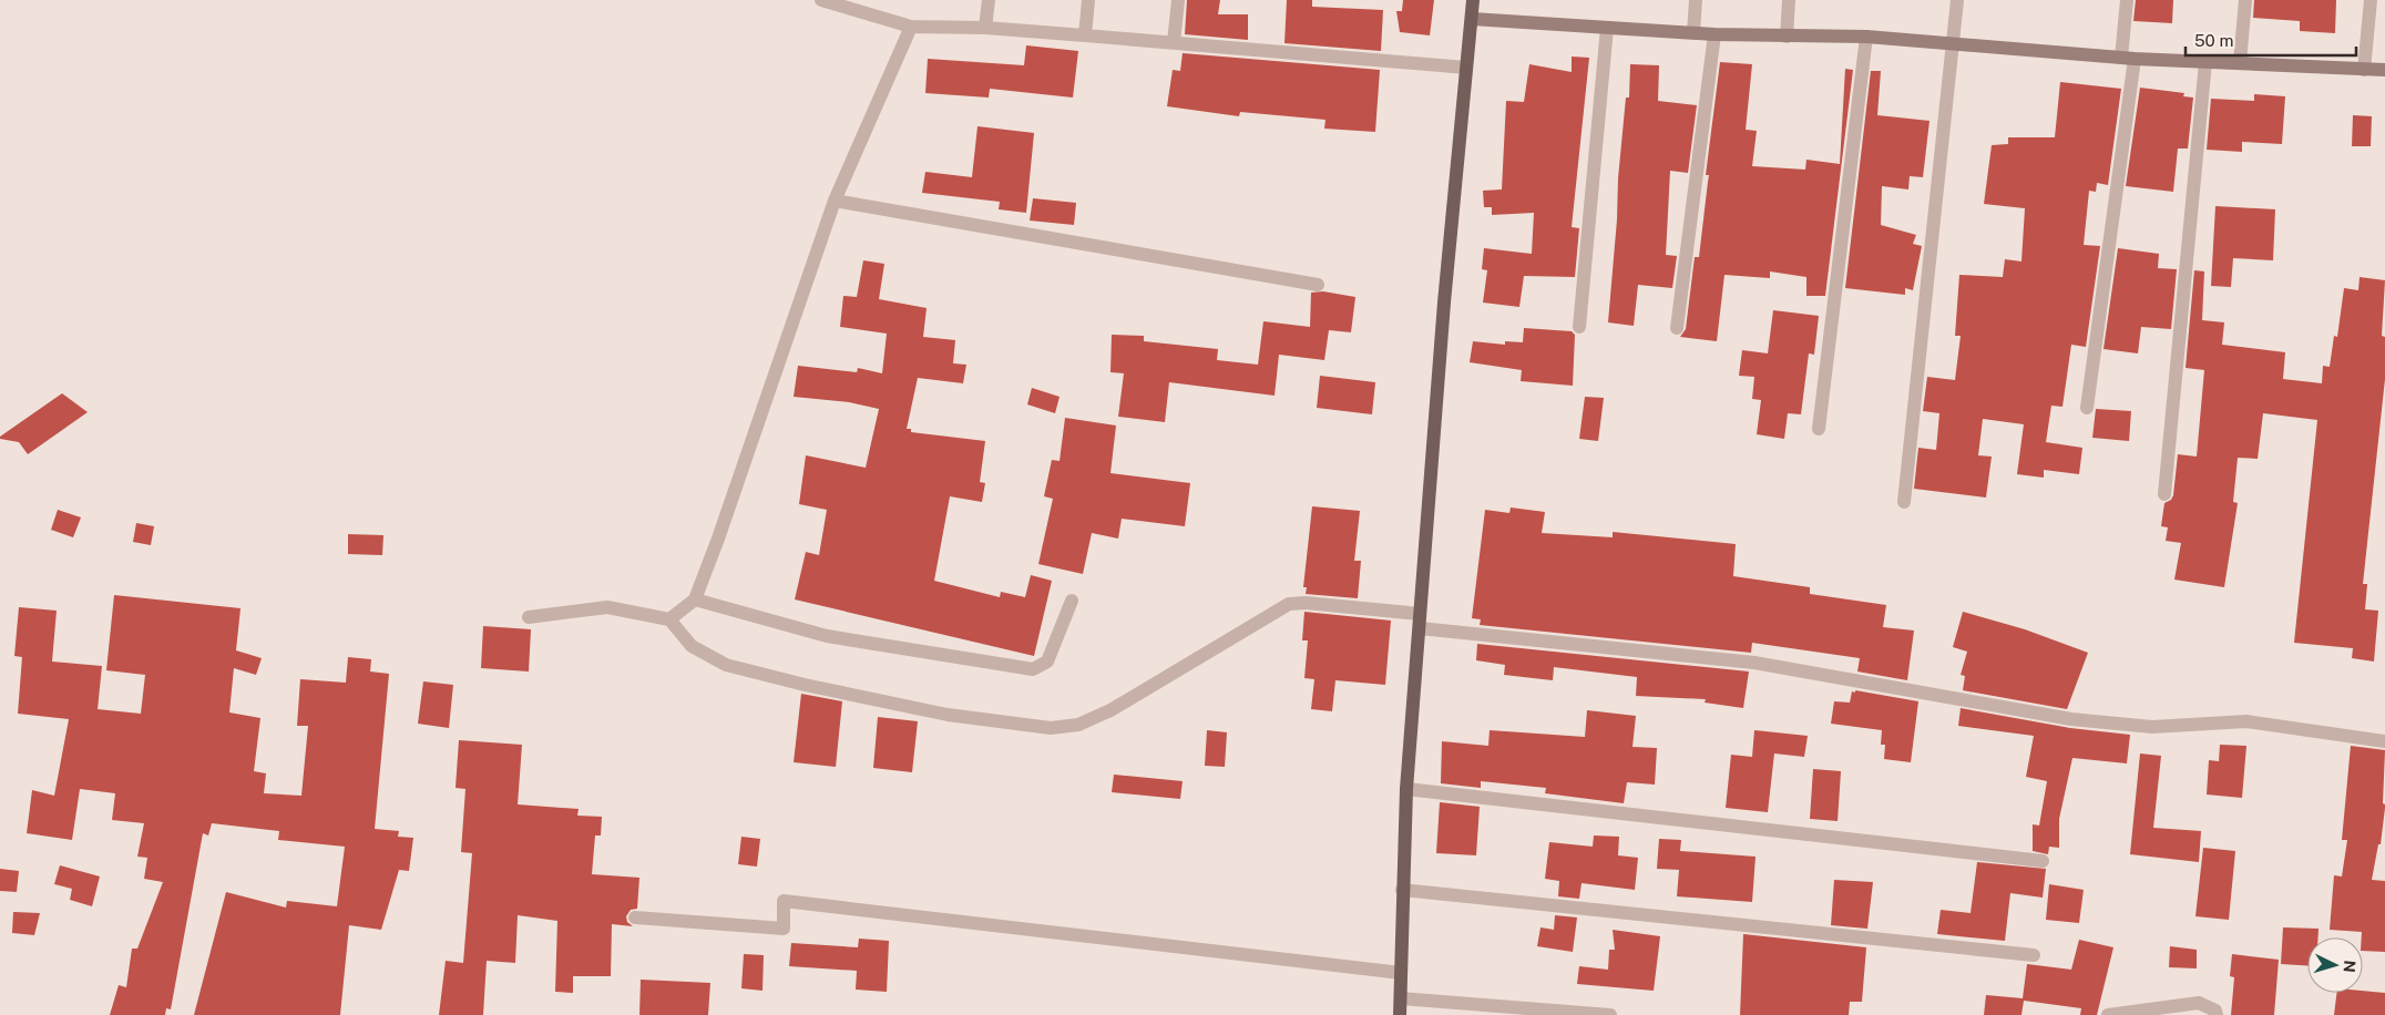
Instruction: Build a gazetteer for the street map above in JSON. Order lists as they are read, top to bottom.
{
  "scale_bar": "50 m",
  "north": "right"
}
